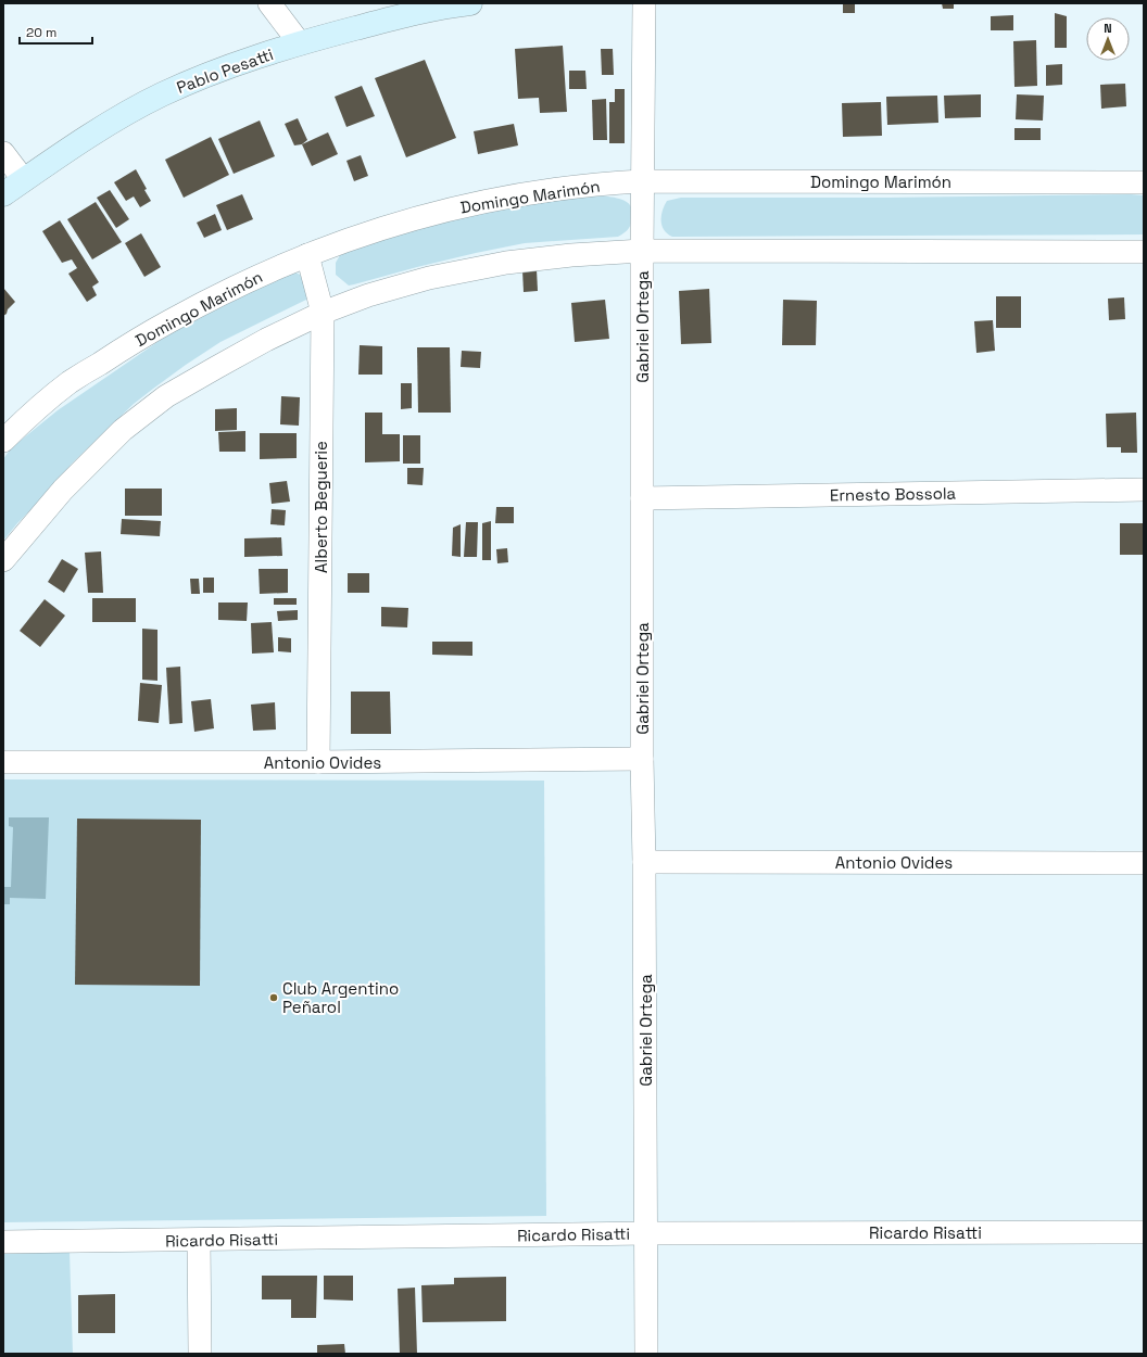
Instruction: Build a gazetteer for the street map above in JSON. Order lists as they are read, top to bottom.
{
  "streets": {
    "main road": ["Pablo Pesatti"],
    "street": [
      "Domingo Marimón",
      "Gabriel Ortega",
      "Ernesto Bossola",
      "Alberto Beguerie",
      "Antonio Ovides",
      "Ricardo Risatti"
    ]
  },
  "crossings": [
    ["Domingo Marimón", "Gabriel Ortega"],
    ["Domingo Marimón", "Alberto Beguerie"],
    ["Gabriel Ortega", "Ernesto Bossola"],
    ["Gabriel Ortega", "Antonio Ovides"],
    ["Gabriel Ortega", "Ricardo Risatti"],
    ["Alberto Beguerie", "Antonio Ovides"]
  ],
  "places": ["Club Argentino Peñarol"],
  "scale_bar": "20 m",
  "north": "top"
}
